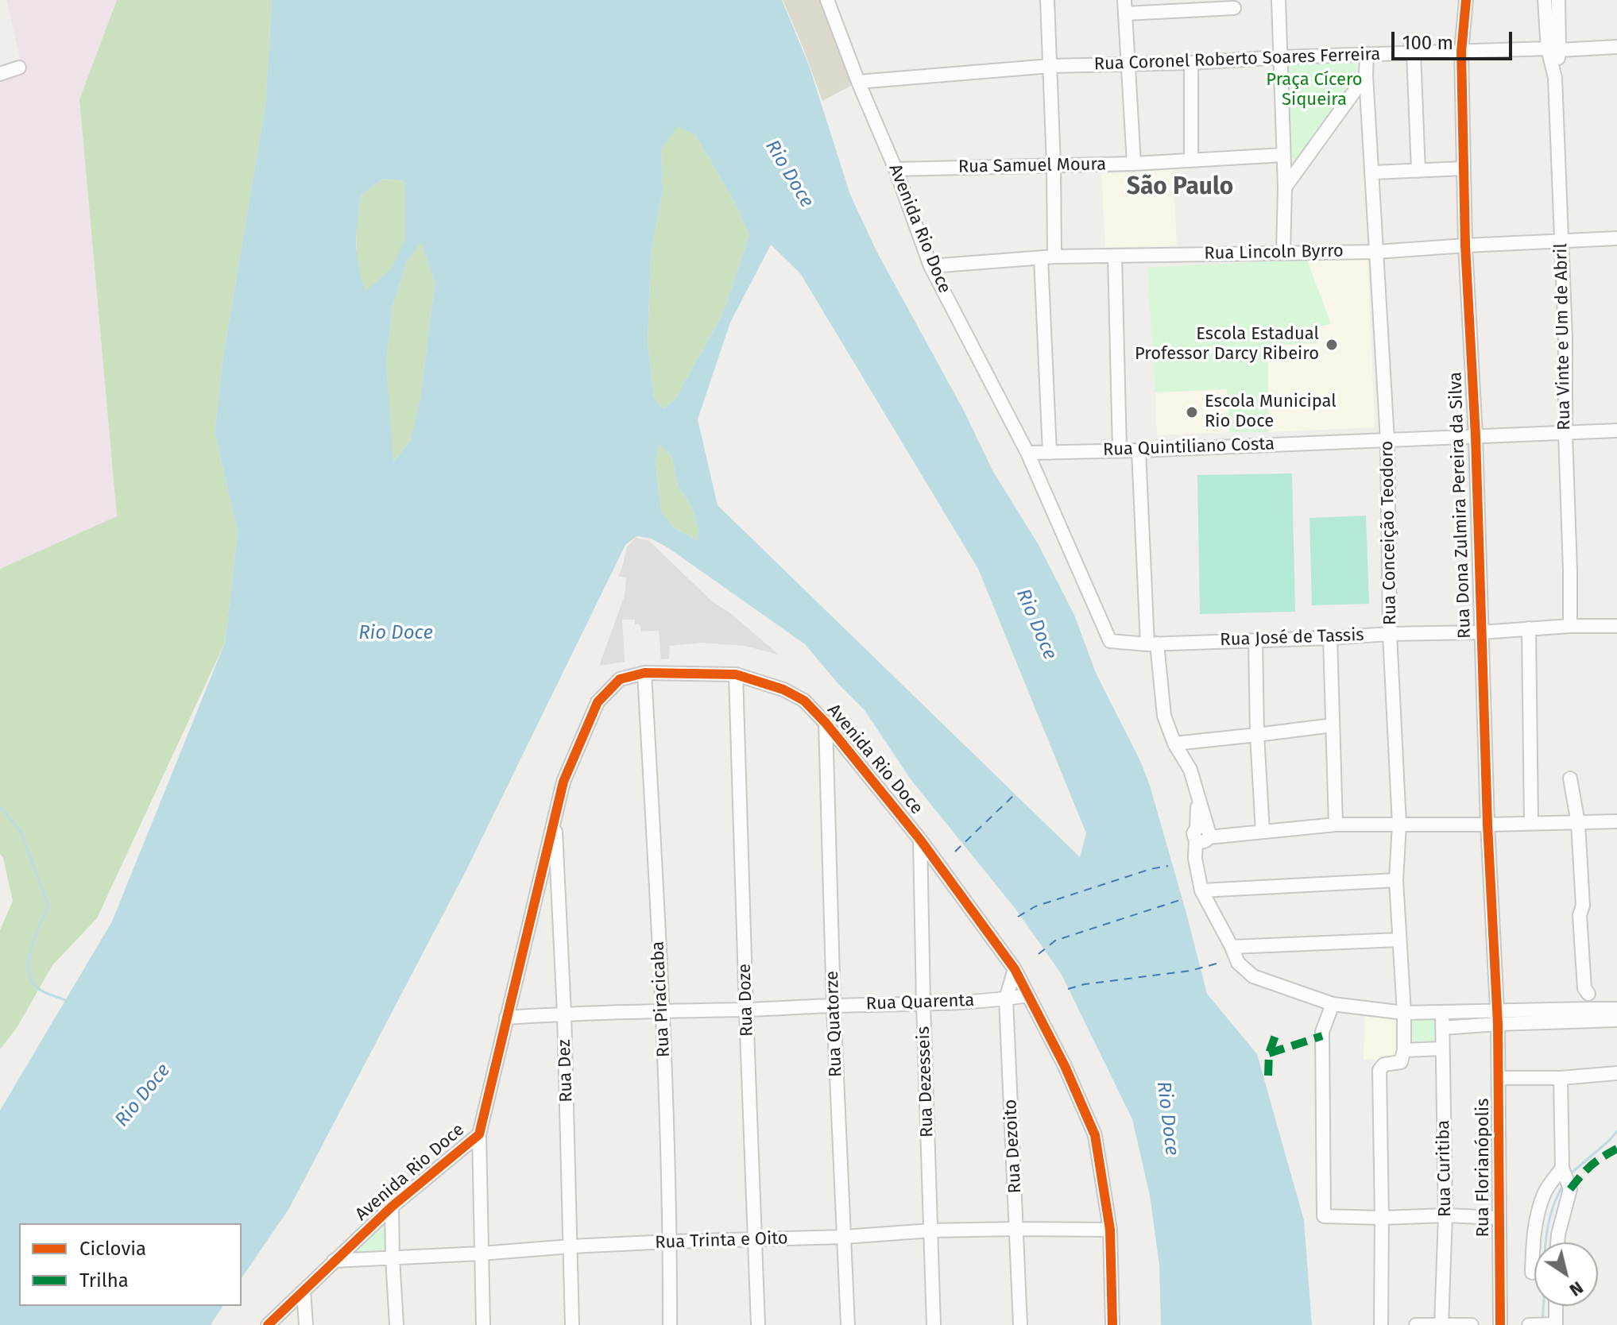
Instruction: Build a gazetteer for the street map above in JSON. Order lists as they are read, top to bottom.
{
  "streets": {
    "street": [
      "Rua Coronel Roberto Soares Ferreira",
      "Rua Samuel Moura",
      "Avenida Rio Doce",
      "Rua Lincoln Byrro",
      "Rua Vinte e Um de Abril",
      "Rua Quintiliano Costa",
      "Rua Dona Zulmira Pereira da Silva",
      "Rua Conceição Teodoro",
      "Rua José de Tassis",
      "Rua Piracicaba",
      "Rua Doze",
      "Rua Quarenta",
      "Rua Quatorze",
      "Rua Dez",
      "Rua Dezesseis",
      "Rua Dezoito",
      "Rua Florianópolis",
      "Rua Curitiba",
      "Rua Trinta e Oito"
    ]
  },
  "crossings": [
    ["Rua Coronel Roberto Soares Ferreira", "Avenida Rio Doce"],
    ["Rua Coronel Roberto Soares Ferreira", "Rua Vinte e Um de Abril"],
    ["Rua Coronel Roberto Soares Ferreira", "Rua Dona Zulmira Pereira da Silva"],
    ["Rua Coronel Roberto Soares Ferreira", "Rua Conceição Teodoro"],
    ["Rua Samuel Moura", "Avenida Rio Doce"],
    ["Avenida Rio Doce", "Rua Lincoln Byrro"],
    ["Avenida Rio Doce", "Rua Quintiliano Costa"],
    ["Avenida Rio Doce", "Rua José de Tassis"],
    ["Avenida Rio Doce", "Rua Piracicaba"],
    ["Avenida Rio Doce", "Rua Doze"],
    ["Avenida Rio Doce", "Rua Quarenta"],
    ["Avenida Rio Doce", "Rua Quatorze"],
    ["Avenida Rio Doce", "Rua Dez"],
    ["Avenida Rio Doce", "Rua Dezesseis"],
    ["Avenida Rio Doce", "Rua Dezoito"],
    ["Avenida Rio Doce", "Rua Trinta e Oito"],
    ["Rua Lincoln Byrro", "Rua Vinte e Um de Abril"],
    ["Rua Lincoln Byrro", "Rua Dona Zulmira Pereira da Silva"],
    ["Rua Lincoln Byrro", "Rua Conceição Teodoro"],
    ["Rua Vinte e Um de Abril", "Rua Quintiliano Costa"],
    ["Rua Vinte e Um de Abril", "Rua José de Tassis"],
    ["Rua Quintiliano Costa", "Rua Dona Zulmira Pereira da Silva"],
    ["Rua Quintiliano Costa", "Rua Conceição Teodoro"],
    ["Rua Dona Zulmira Pereira da Silva", "Rua José de Tassis"],
    ["Rua Dona Zulmira Pereira da Silva", "Rua Florianópolis"],
    ["Rua Conceição Teodoro", "Rua José de Tassis"],
    ["Rua Piracicaba", "Rua Quarenta"],
    ["Rua Piracicaba", "Rua Trinta e Oito"],
    ["Rua Doze", "Rua Quarenta"],
    ["Rua Doze", "Rua Trinta e Oito"],
    ["Rua Quarenta", "Rua Quatorze"],
    ["Rua Quarenta", "Rua Dez"],
    ["Rua Quarenta", "Rua Dezesseis"],
    ["Rua Quarenta", "Rua Dezoito"],
    ["Rua Quatorze", "Rua Trinta e Oito"],
    ["Rua Dez", "Rua Trinta e Oito"],
    ["Rua Dezesseis", "Rua Trinta e Oito"],
    ["Rua Dezoito", "Rua Trinta e Oito"]
  ],
  "districts": ["São Paulo"],
  "water": ["Rio Doce"],
  "parks": ["Praça Cícero Siqueira"],
  "places": ["Escola Estadual Professor Darcy Ribeiro", "Escola Municipal Rio Doce"],
  "legend": ["Ciclovia", "Trilha"],
  "scale_bar": "100 m",
  "north": "bottom right"
}
